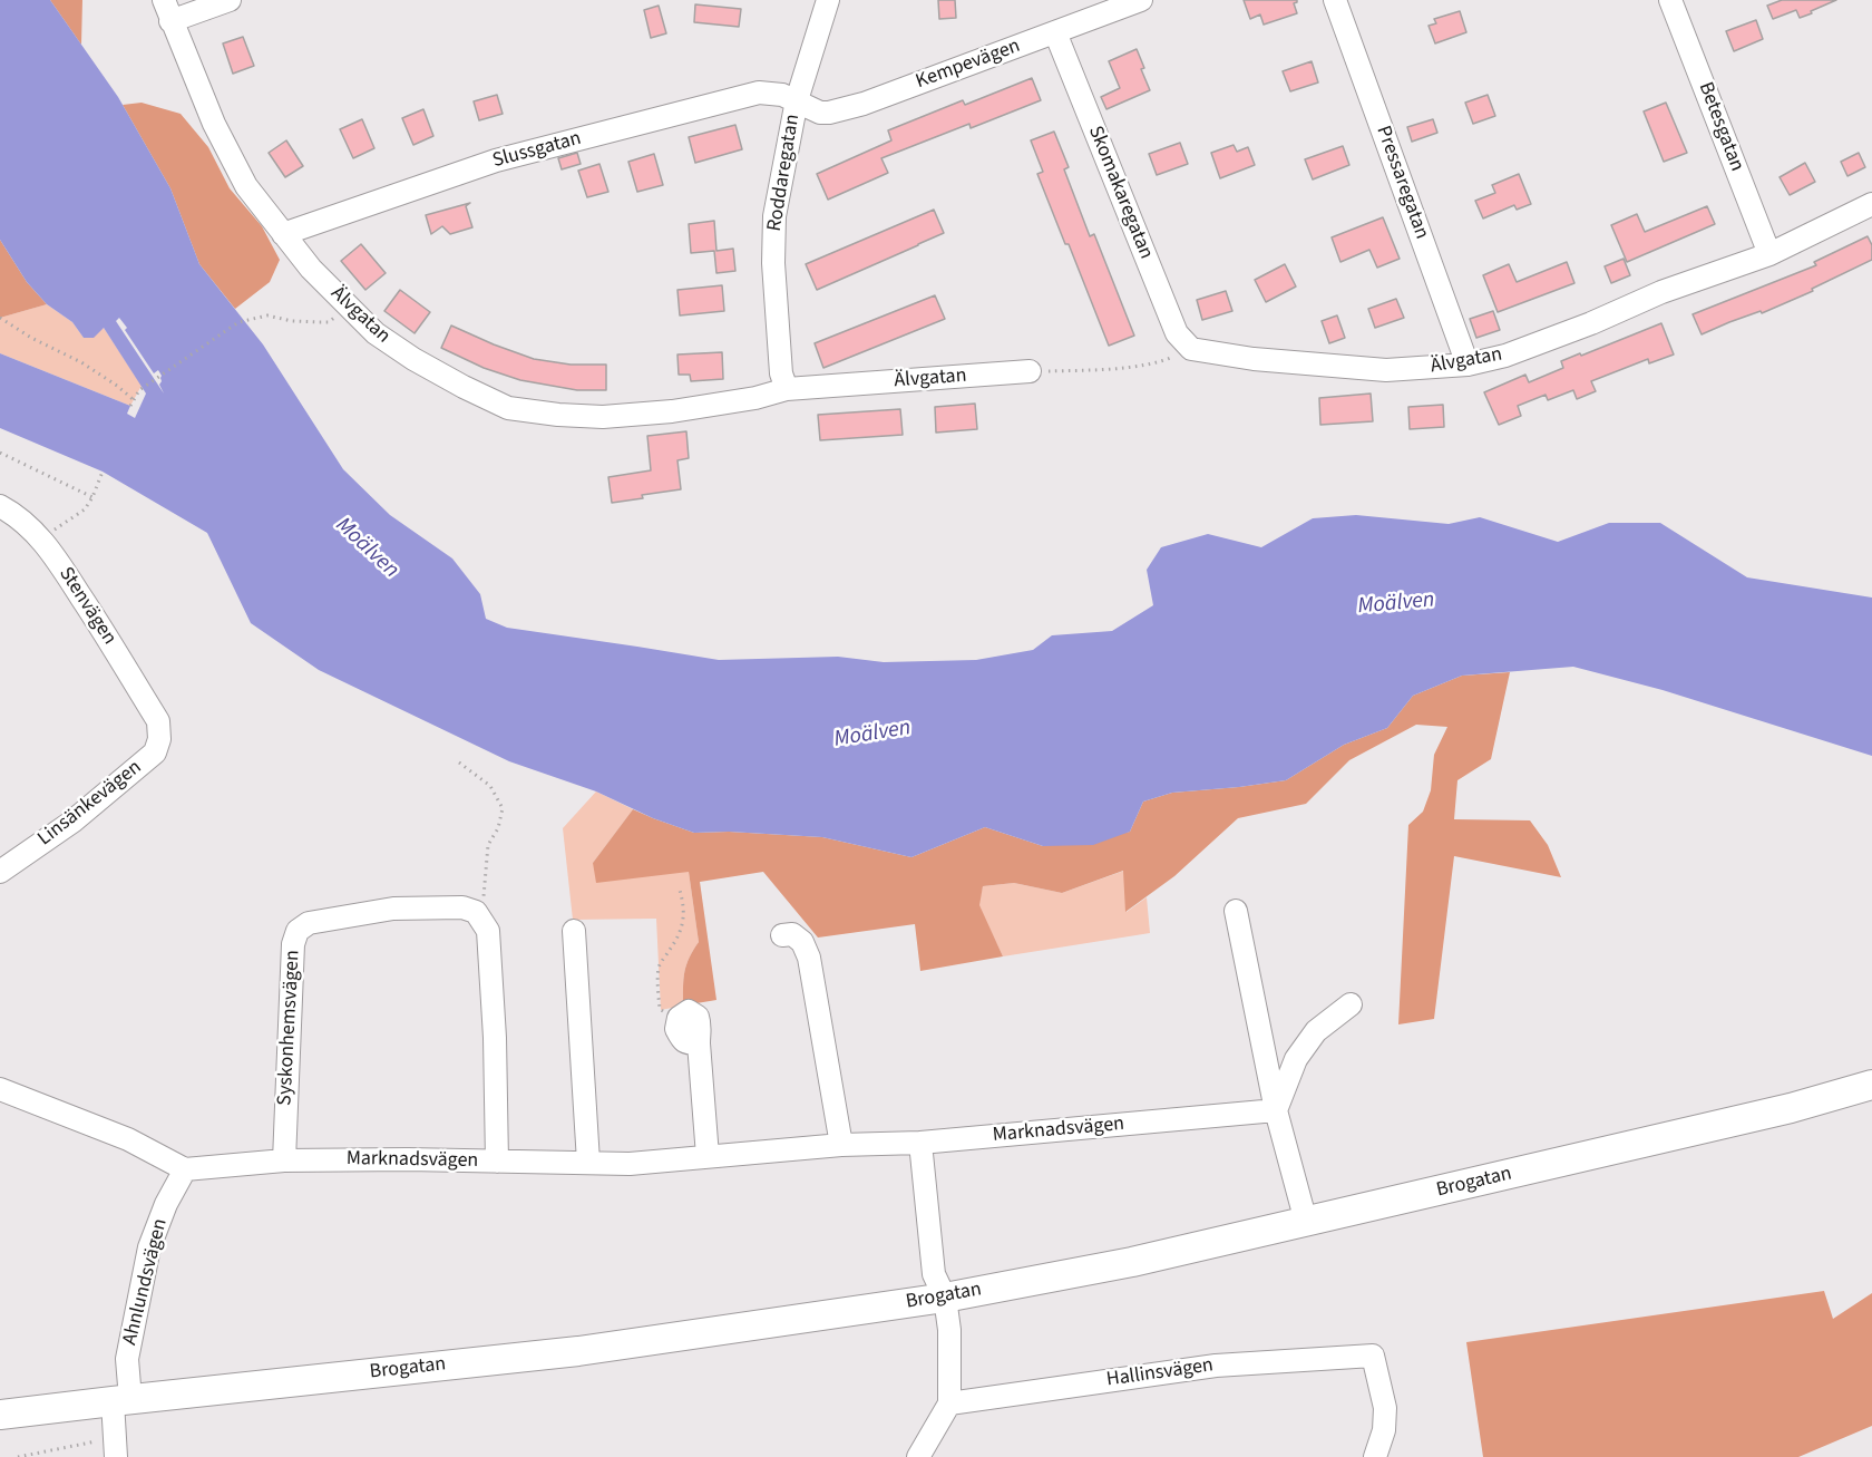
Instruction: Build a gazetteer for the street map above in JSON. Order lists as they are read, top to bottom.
{
  "streets": {
    "main road": ["Brogatan"],
    "street": [
      "Kempevägen",
      "Betesgatan",
      "Slussgatan",
      "Roddaregatan",
      "Pressaregatan",
      "Skomakaregatan",
      "Älvgatan",
      "Stenvägen",
      "Linsänkevägen",
      "Syskonhemsvägen",
      "Marknadsvägen",
      "Ahnlundsvägen",
      "Hallinsvägen"
    ]
  },
  "crossings": [
    ["Kempevägen", "Slussgatan"],
    ["Kempevägen", "Roddaregatan"],
    ["Kempevägen", "Skomakaregatan"],
    ["Betesgatan", "Älvgatan"],
    ["Slussgatan", "Roddaregatan"],
    ["Slussgatan", "Älvgatan"],
    ["Roddaregatan", "Älvgatan"],
    ["Pressaregatan", "Älvgatan"],
    ["Skomakaregatan", "Älvgatan"],
    ["Stenvägen", "Linsänkevägen"],
    ["Syskonhemsvägen", "Marknadsvägen"],
    ["Marknadsvägen", "Ahnlundsvägen"],
    ["Brogatan", "Ahnlundsvägen"]
  ],
  "water": ["Moälven"]
}
